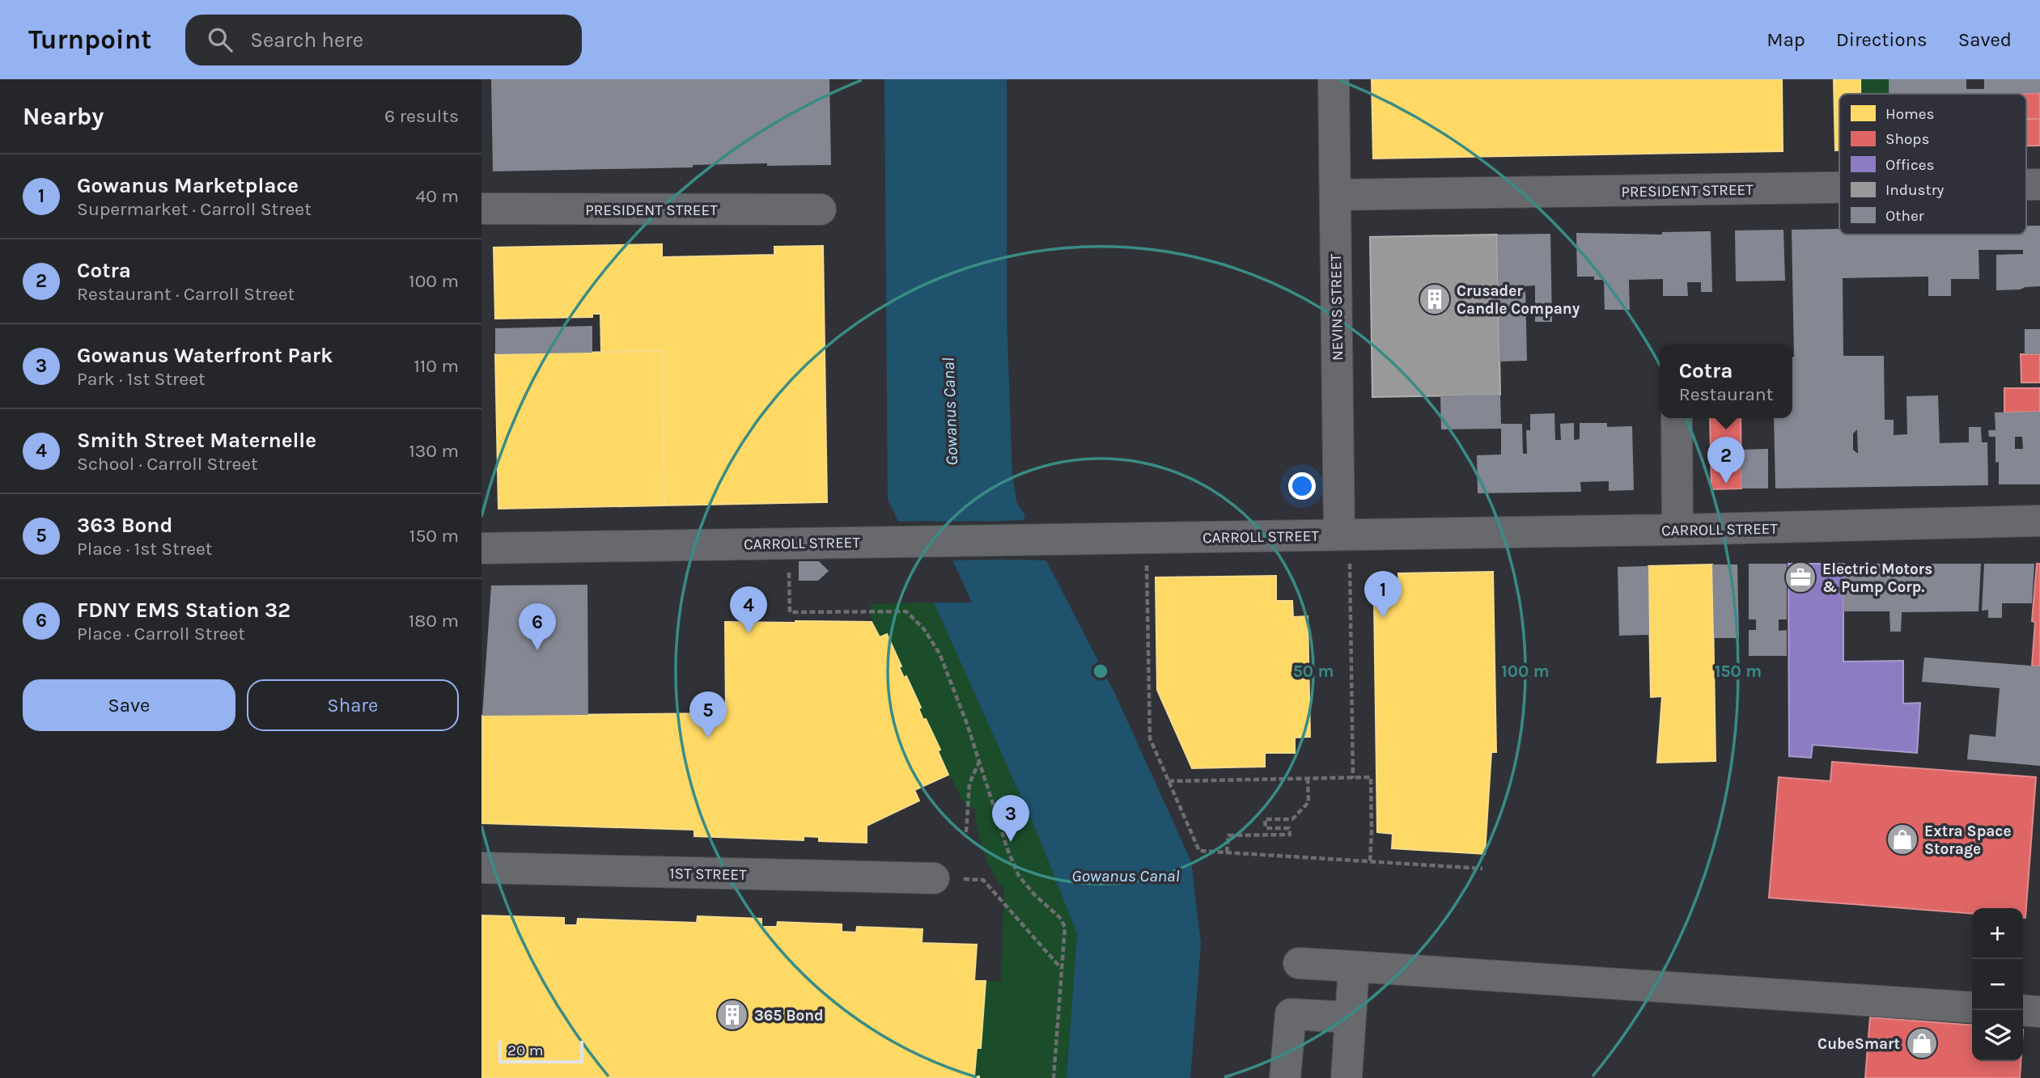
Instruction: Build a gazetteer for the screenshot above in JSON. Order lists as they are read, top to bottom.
{
  "streets": {
    "street": [
      "PRESIDENT STREET",
      "NEVINS STREET",
      "CARROLL STREET",
      "1ST STREET"
    ]
  },
  "crossings": [
    ["PRESIDENT STREET", "NEVINS STREET"],
    ["NEVINS STREET", "CARROLL STREET"]
  ],
  "water": ["Gowanus Canal"],
  "places": {
    "building": ["Crusader Candle Company", "365 Bond"],
    "office": ["Electric Motors & Pump Corp."],
    "shop": ["Extra Space Storage", "CubeSmart"]
  },
  "legend": [
    "Homes",
    "Shops",
    "Offices",
    "Industry",
    "Other"
  ],
  "scale_bar": "20 m",
  "page": {
    "header": "Turnpoint",
    "search": "Search here",
    "nav": ["Map", "Directions", "Saved"],
    "heading": ["Nearby", "6 results"],
    "list": [
      {
        "mark": "1",
        "name": "Gowanus Marketplace",
        "note": "Supermarket · Carroll Street",
        "value": "40 m"
      },
      {
        "mark": "2",
        "name": "Cotra",
        "note": "Restaurant · Carroll Street",
        "value": "100 m"
      },
      {
        "mark": "3",
        "name": "Gowanus Waterfront Park",
        "note": "Park · 1st Street",
        "value": "110 m"
      },
      {
        "mark": "4",
        "name": "Smith Street Maternelle",
        "note": "School · Carroll Street",
        "value": "130 m"
      },
      {
        "mark": "5",
        "name": "363 Bond",
        "note": "Place · 1st Street",
        "value": "150 m"
      },
      {
        "mark": "6",
        "name": "FDNY EMS Station 32",
        "note": "Place · Carroll Street",
        "value": "180 m"
      }
    ],
    "popup": ["Cotra", "Restaurant"],
    "pins": [
      "2",
      "1",
      "4",
      "6",
      "5",
      "3"
    ],
    "buttons": ["Save", "Share"],
    "map_buttons": ["+", "−"],
    "scale": "20 m"
  },
  "rings": ["50 m", "100 m", "150 m"]
}
